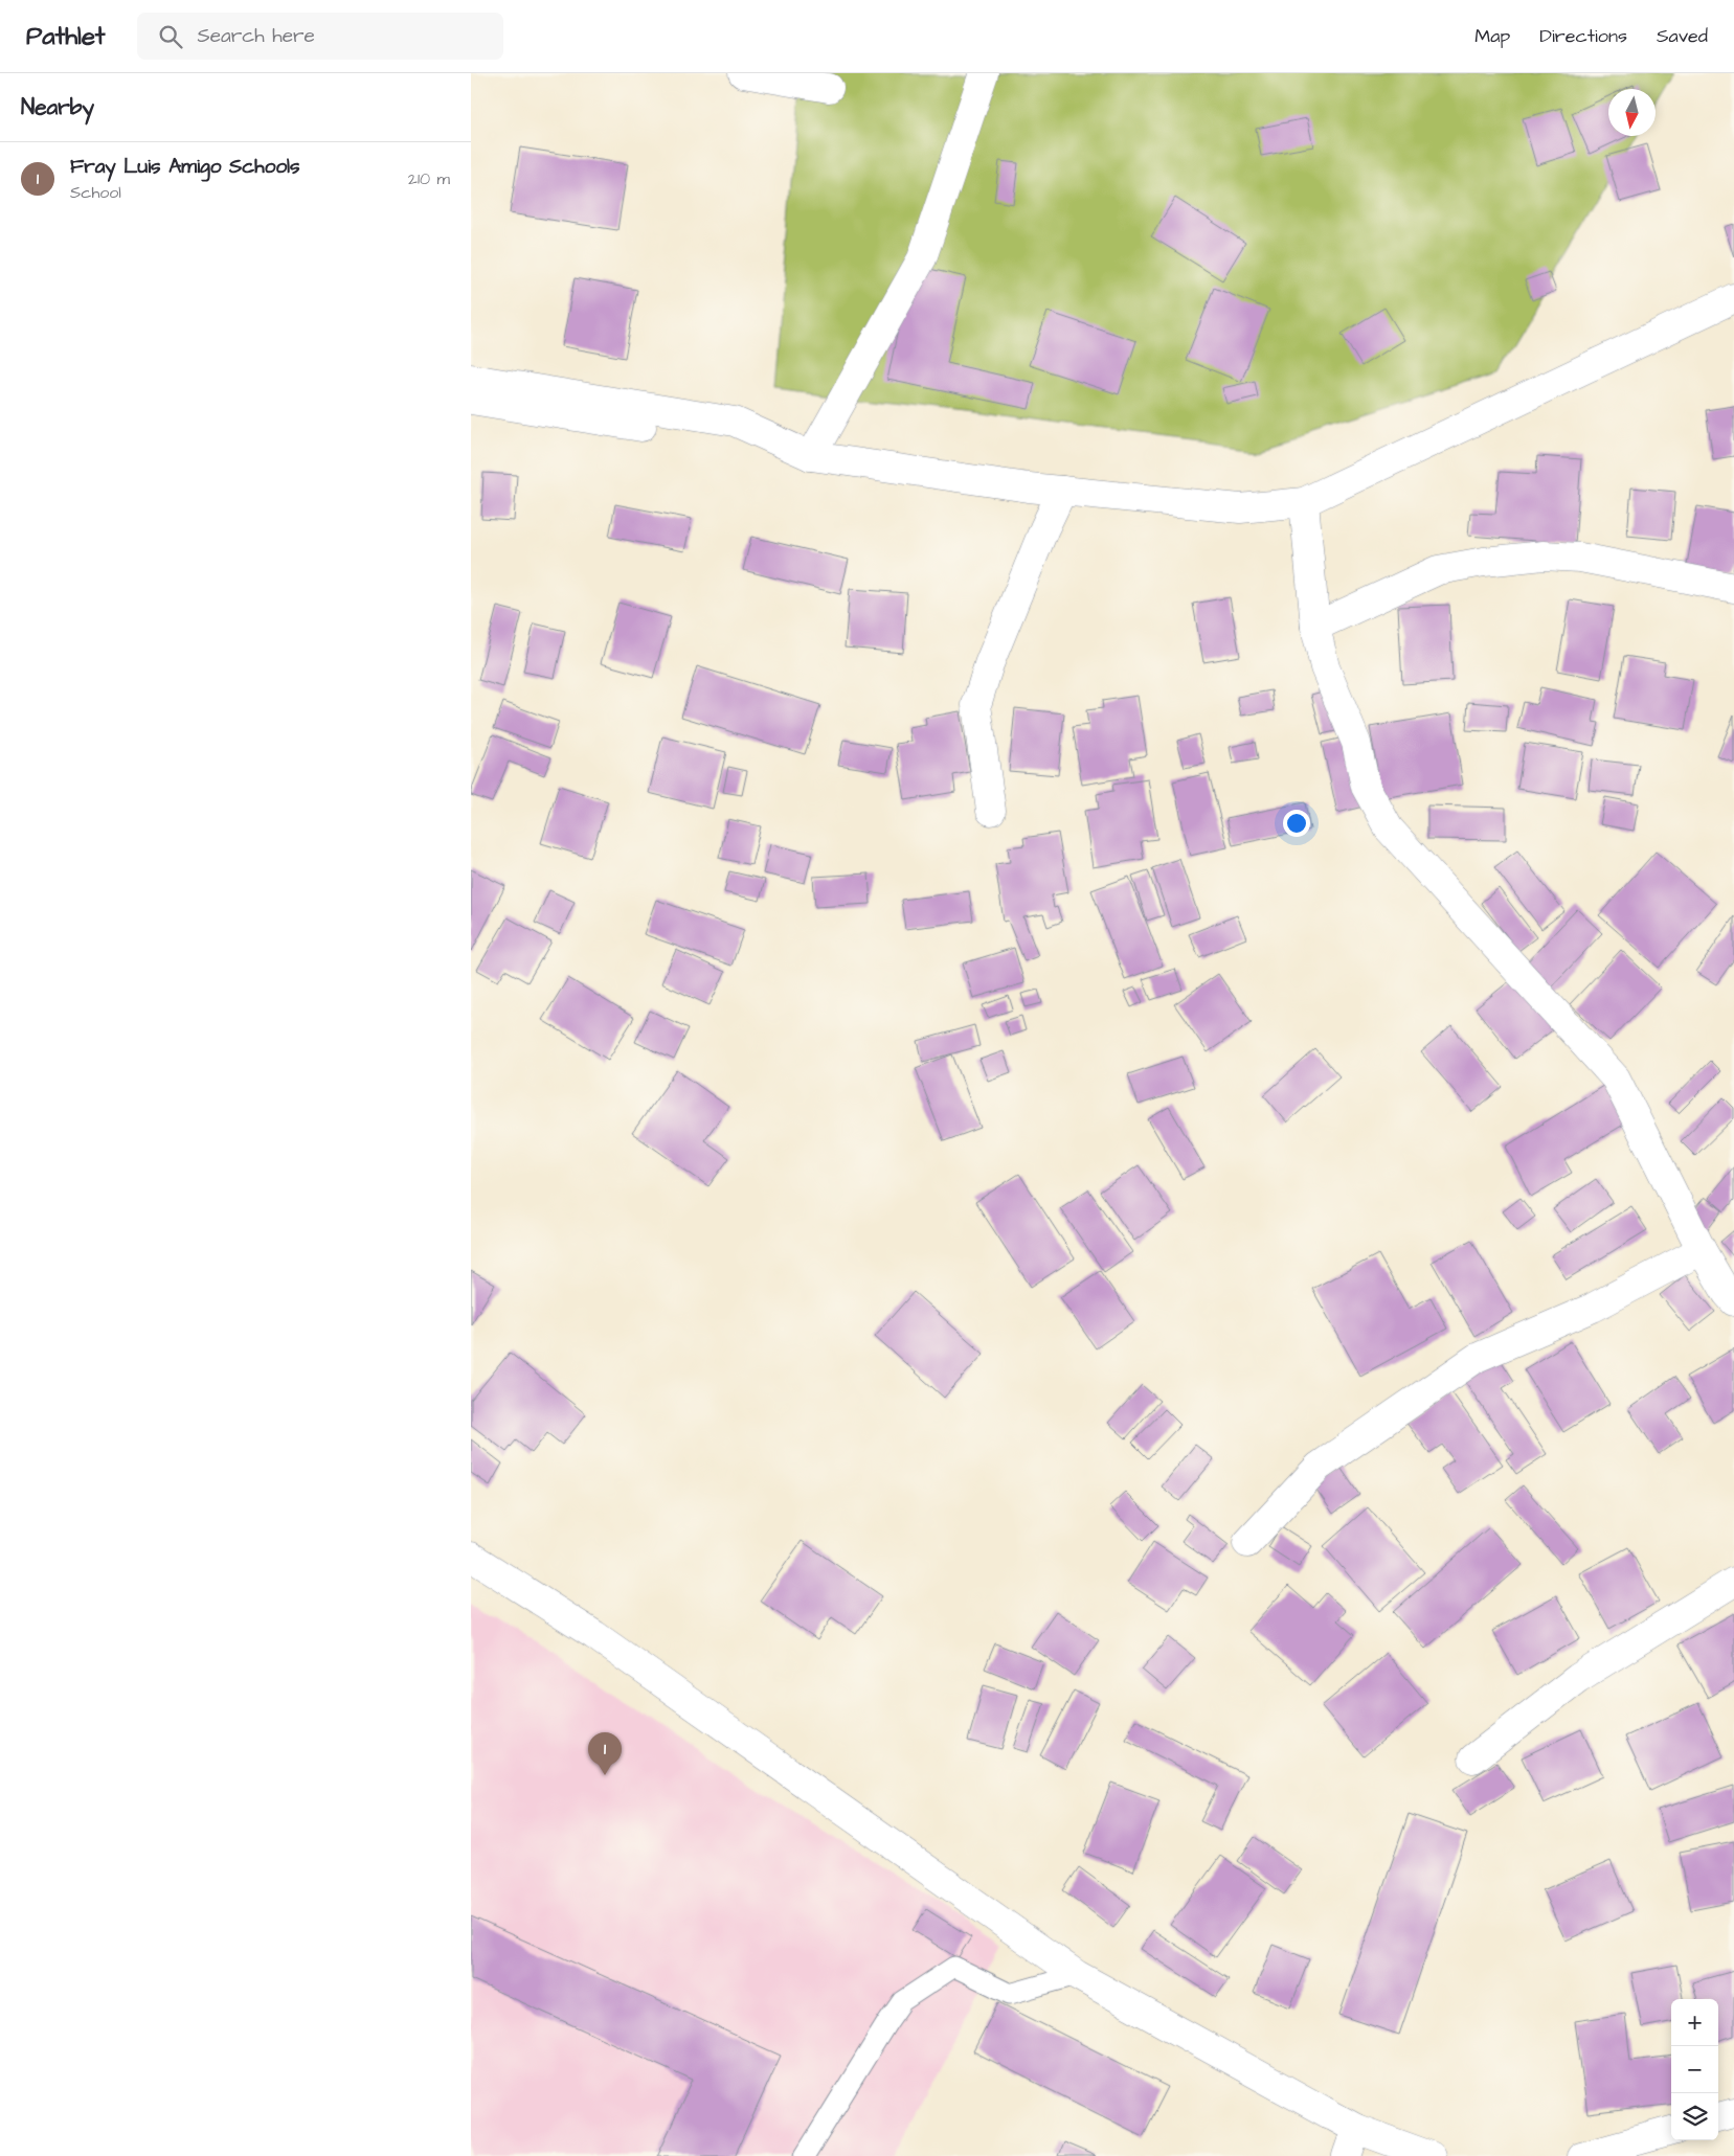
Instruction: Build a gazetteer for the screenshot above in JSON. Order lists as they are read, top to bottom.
{
  "north": "bottom",
  "page": {
    "header": "Pathlet",
    "search": "Search here",
    "nav": ["Map", "Directions", "Saved"],
    "heading": "Nearby",
    "list": [
      {
        "mark": "1",
        "name": "Fray Luis Amigo Schools",
        "note": "School",
        "value": "210 m"
      }
    ],
    "pins": "1",
    "map_buttons": ["+", "−"]
  }
}
